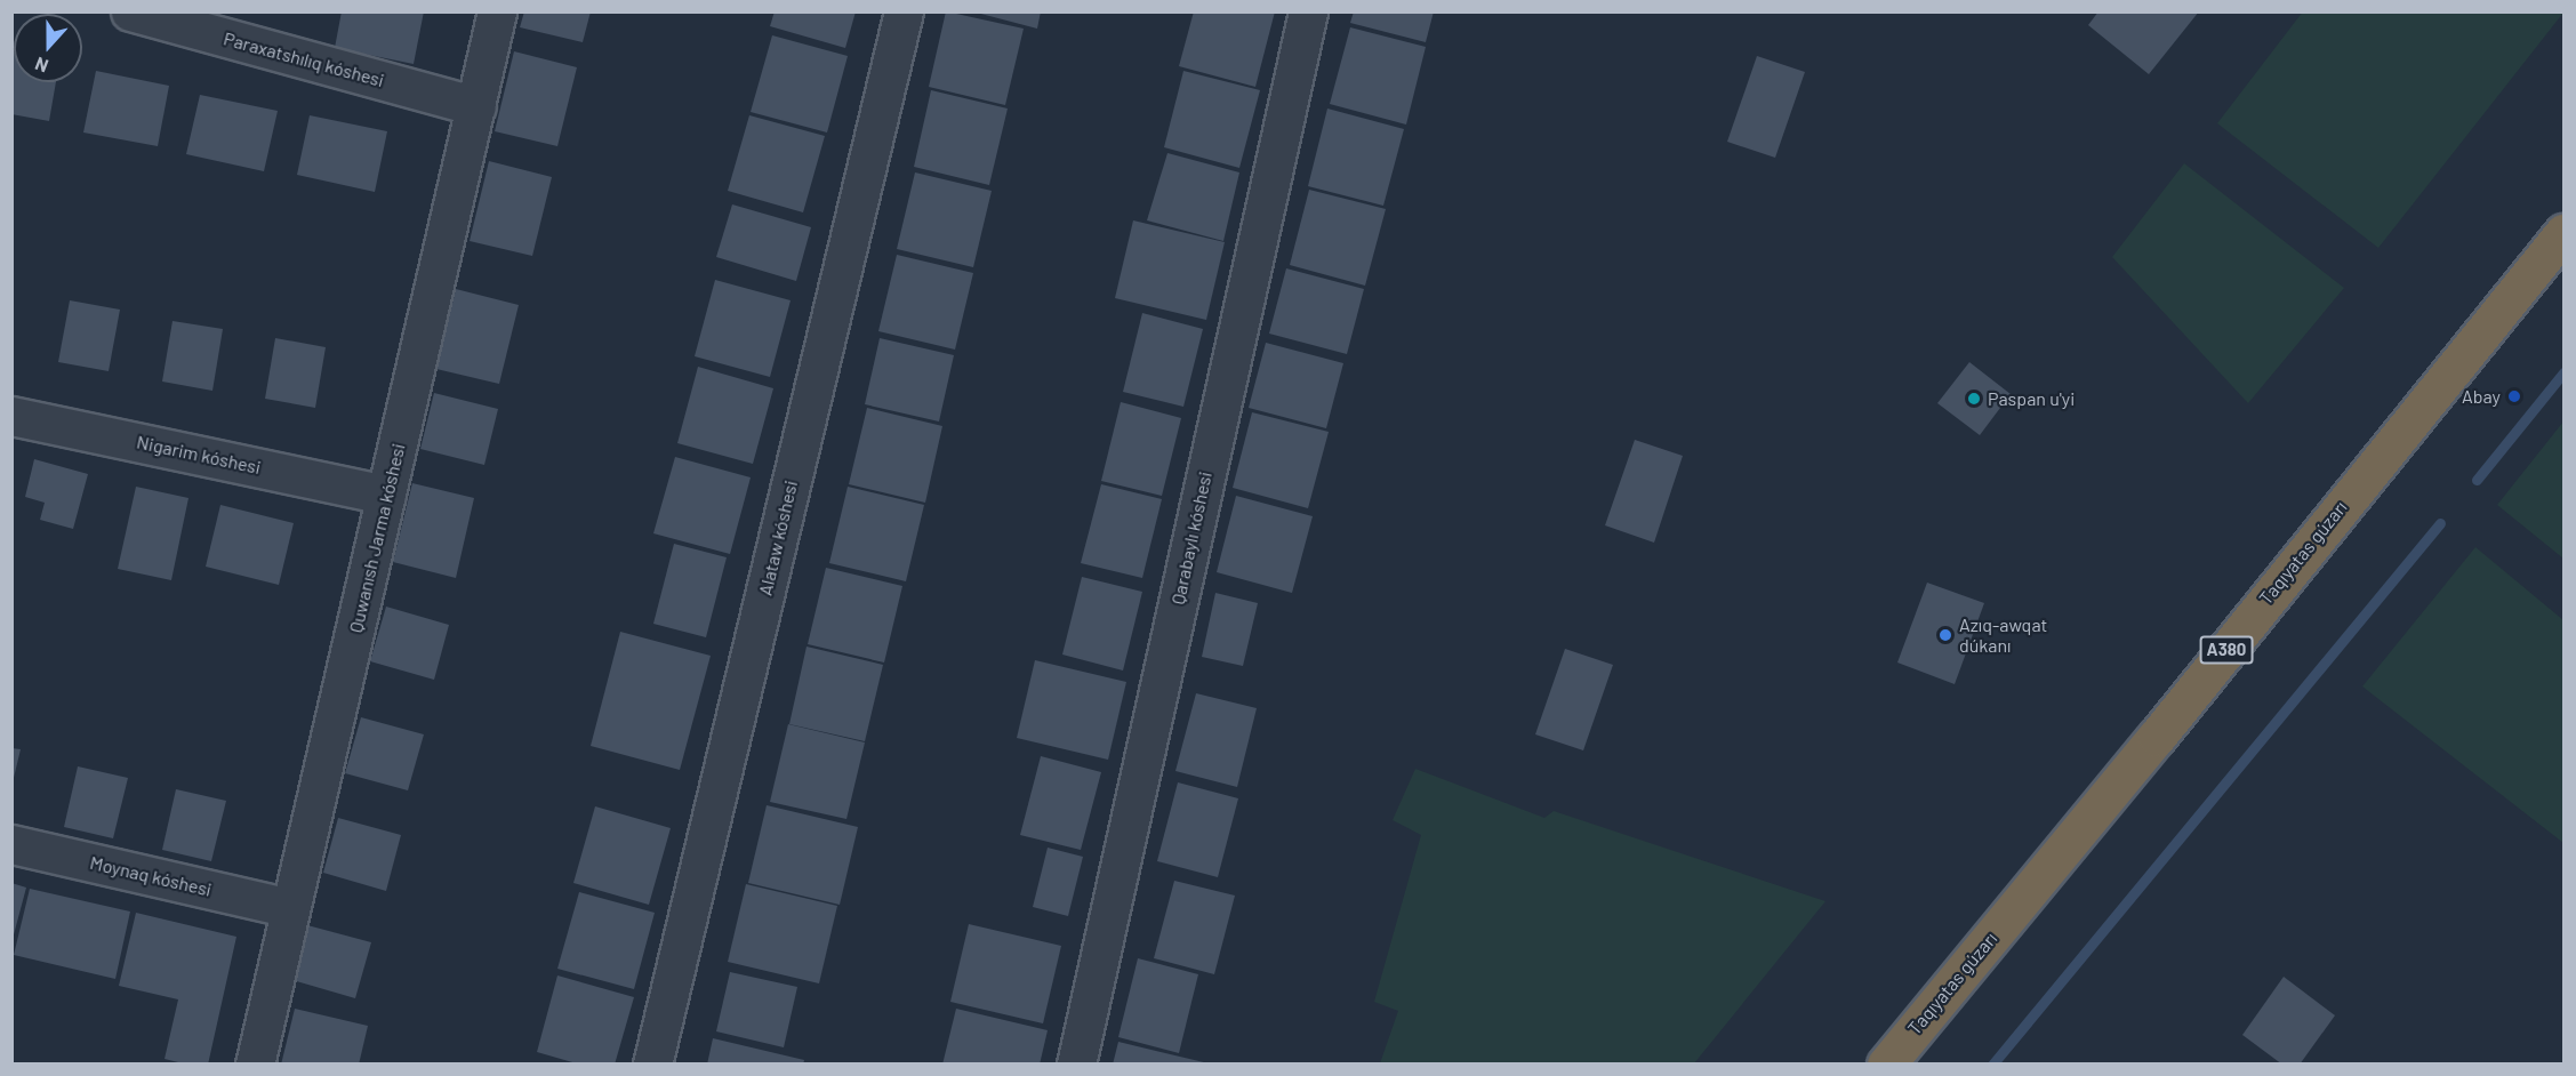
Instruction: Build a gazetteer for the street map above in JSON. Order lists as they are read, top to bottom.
{
  "streets": {
    "highway": ["Taqıyatas gúzarı", "A380"],
    "street": [
      "Paraxatshılıq kóshesi",
      "Nigarim kóshesi",
      "Quwanısh Jarma kóshesi",
      "Alataw kóshesi",
      "Qarabaylı kóshesi",
      "Moynaq kóshesi"
    ]
  },
  "crossings": [
    ["Paraxatshılıq kóshesi", "Quwanısh Jarma kóshesi"],
    ["Nigarim kóshesi", "Quwanısh Jarma kóshesi"],
    ["Quwanısh Jarma kóshesi", "Moynaq kóshesi"]
  ],
  "places": ["Abay", "Paspan u'yi", "Azıq-awqat dúkanı"],
  "north": "bottom"
}
